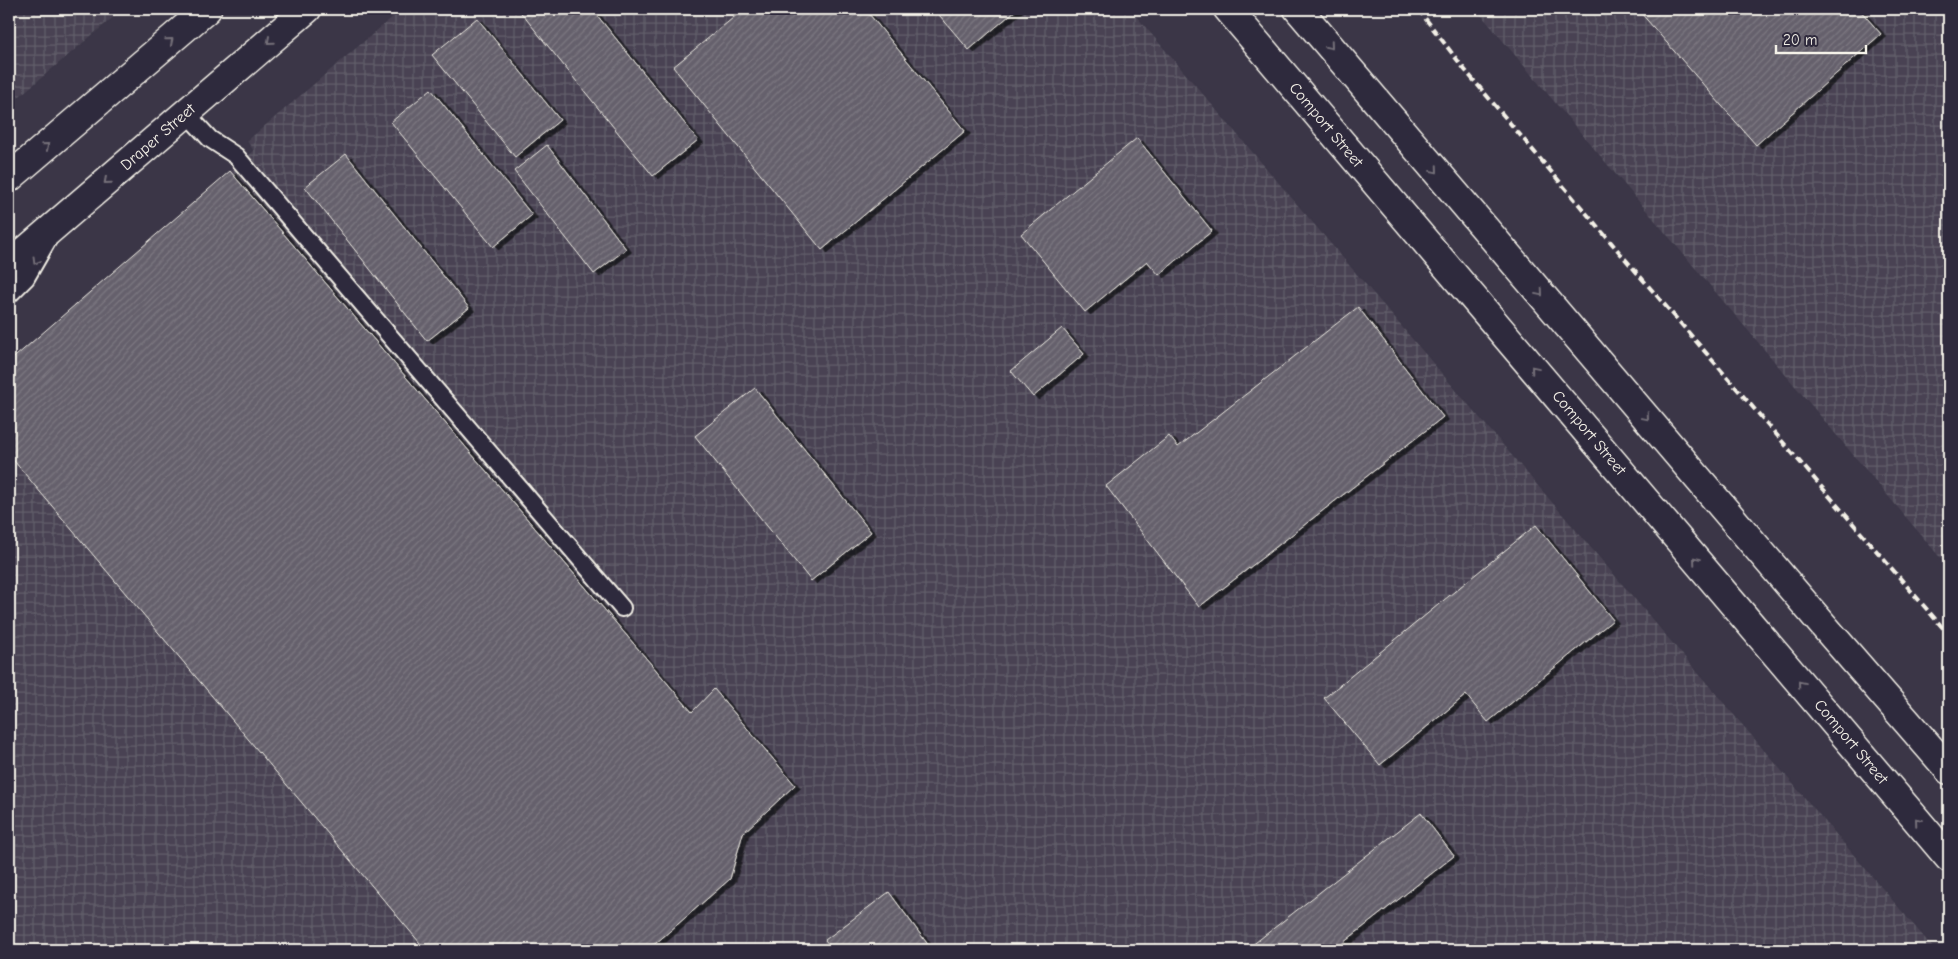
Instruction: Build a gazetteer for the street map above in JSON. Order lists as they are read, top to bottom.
{
  "streets": {
    "highway": ["Comport Street", "Draper Street"]
  },
  "scale_bar": "20 m"
}
